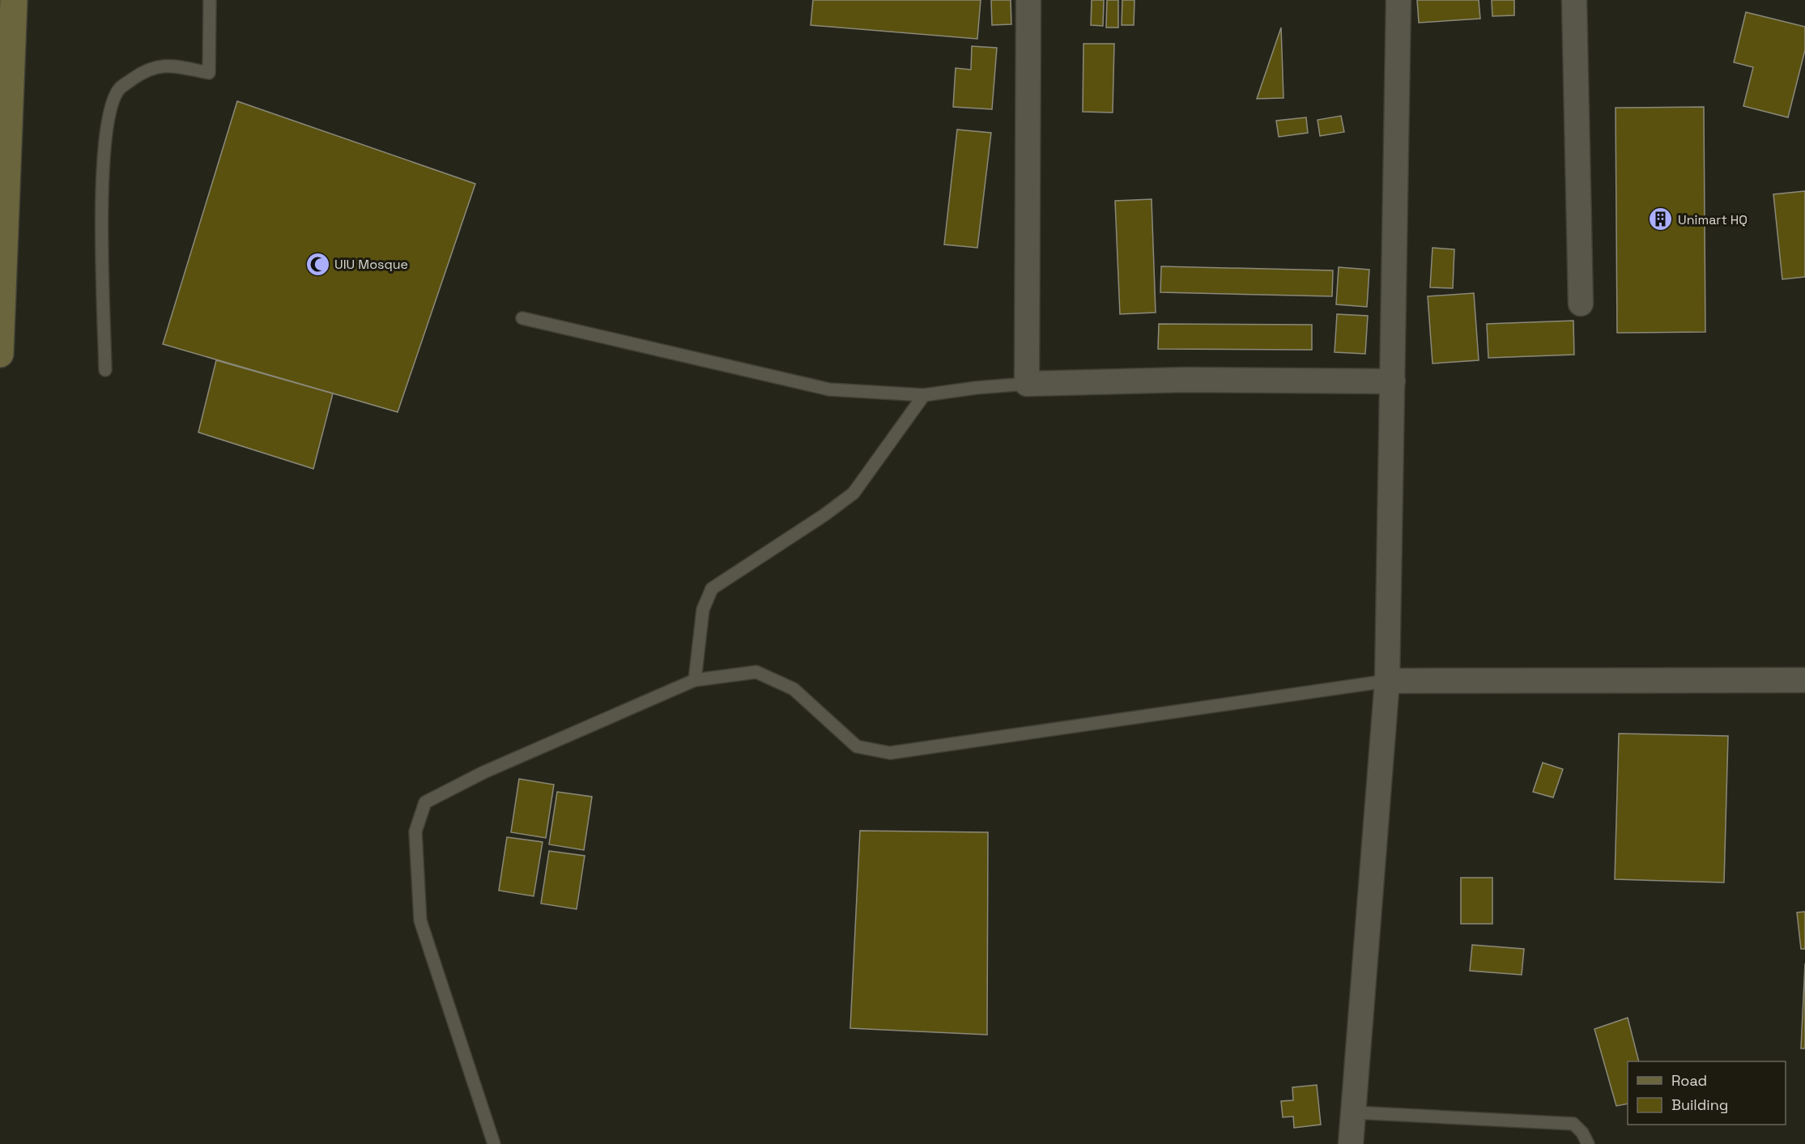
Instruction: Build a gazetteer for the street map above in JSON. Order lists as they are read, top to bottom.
{
  "places": {
    "building": ["Unimart HQ"],
    "mosque": ["UIU Mosque"]
  },
  "legend": ["Road", "Building"]
}
